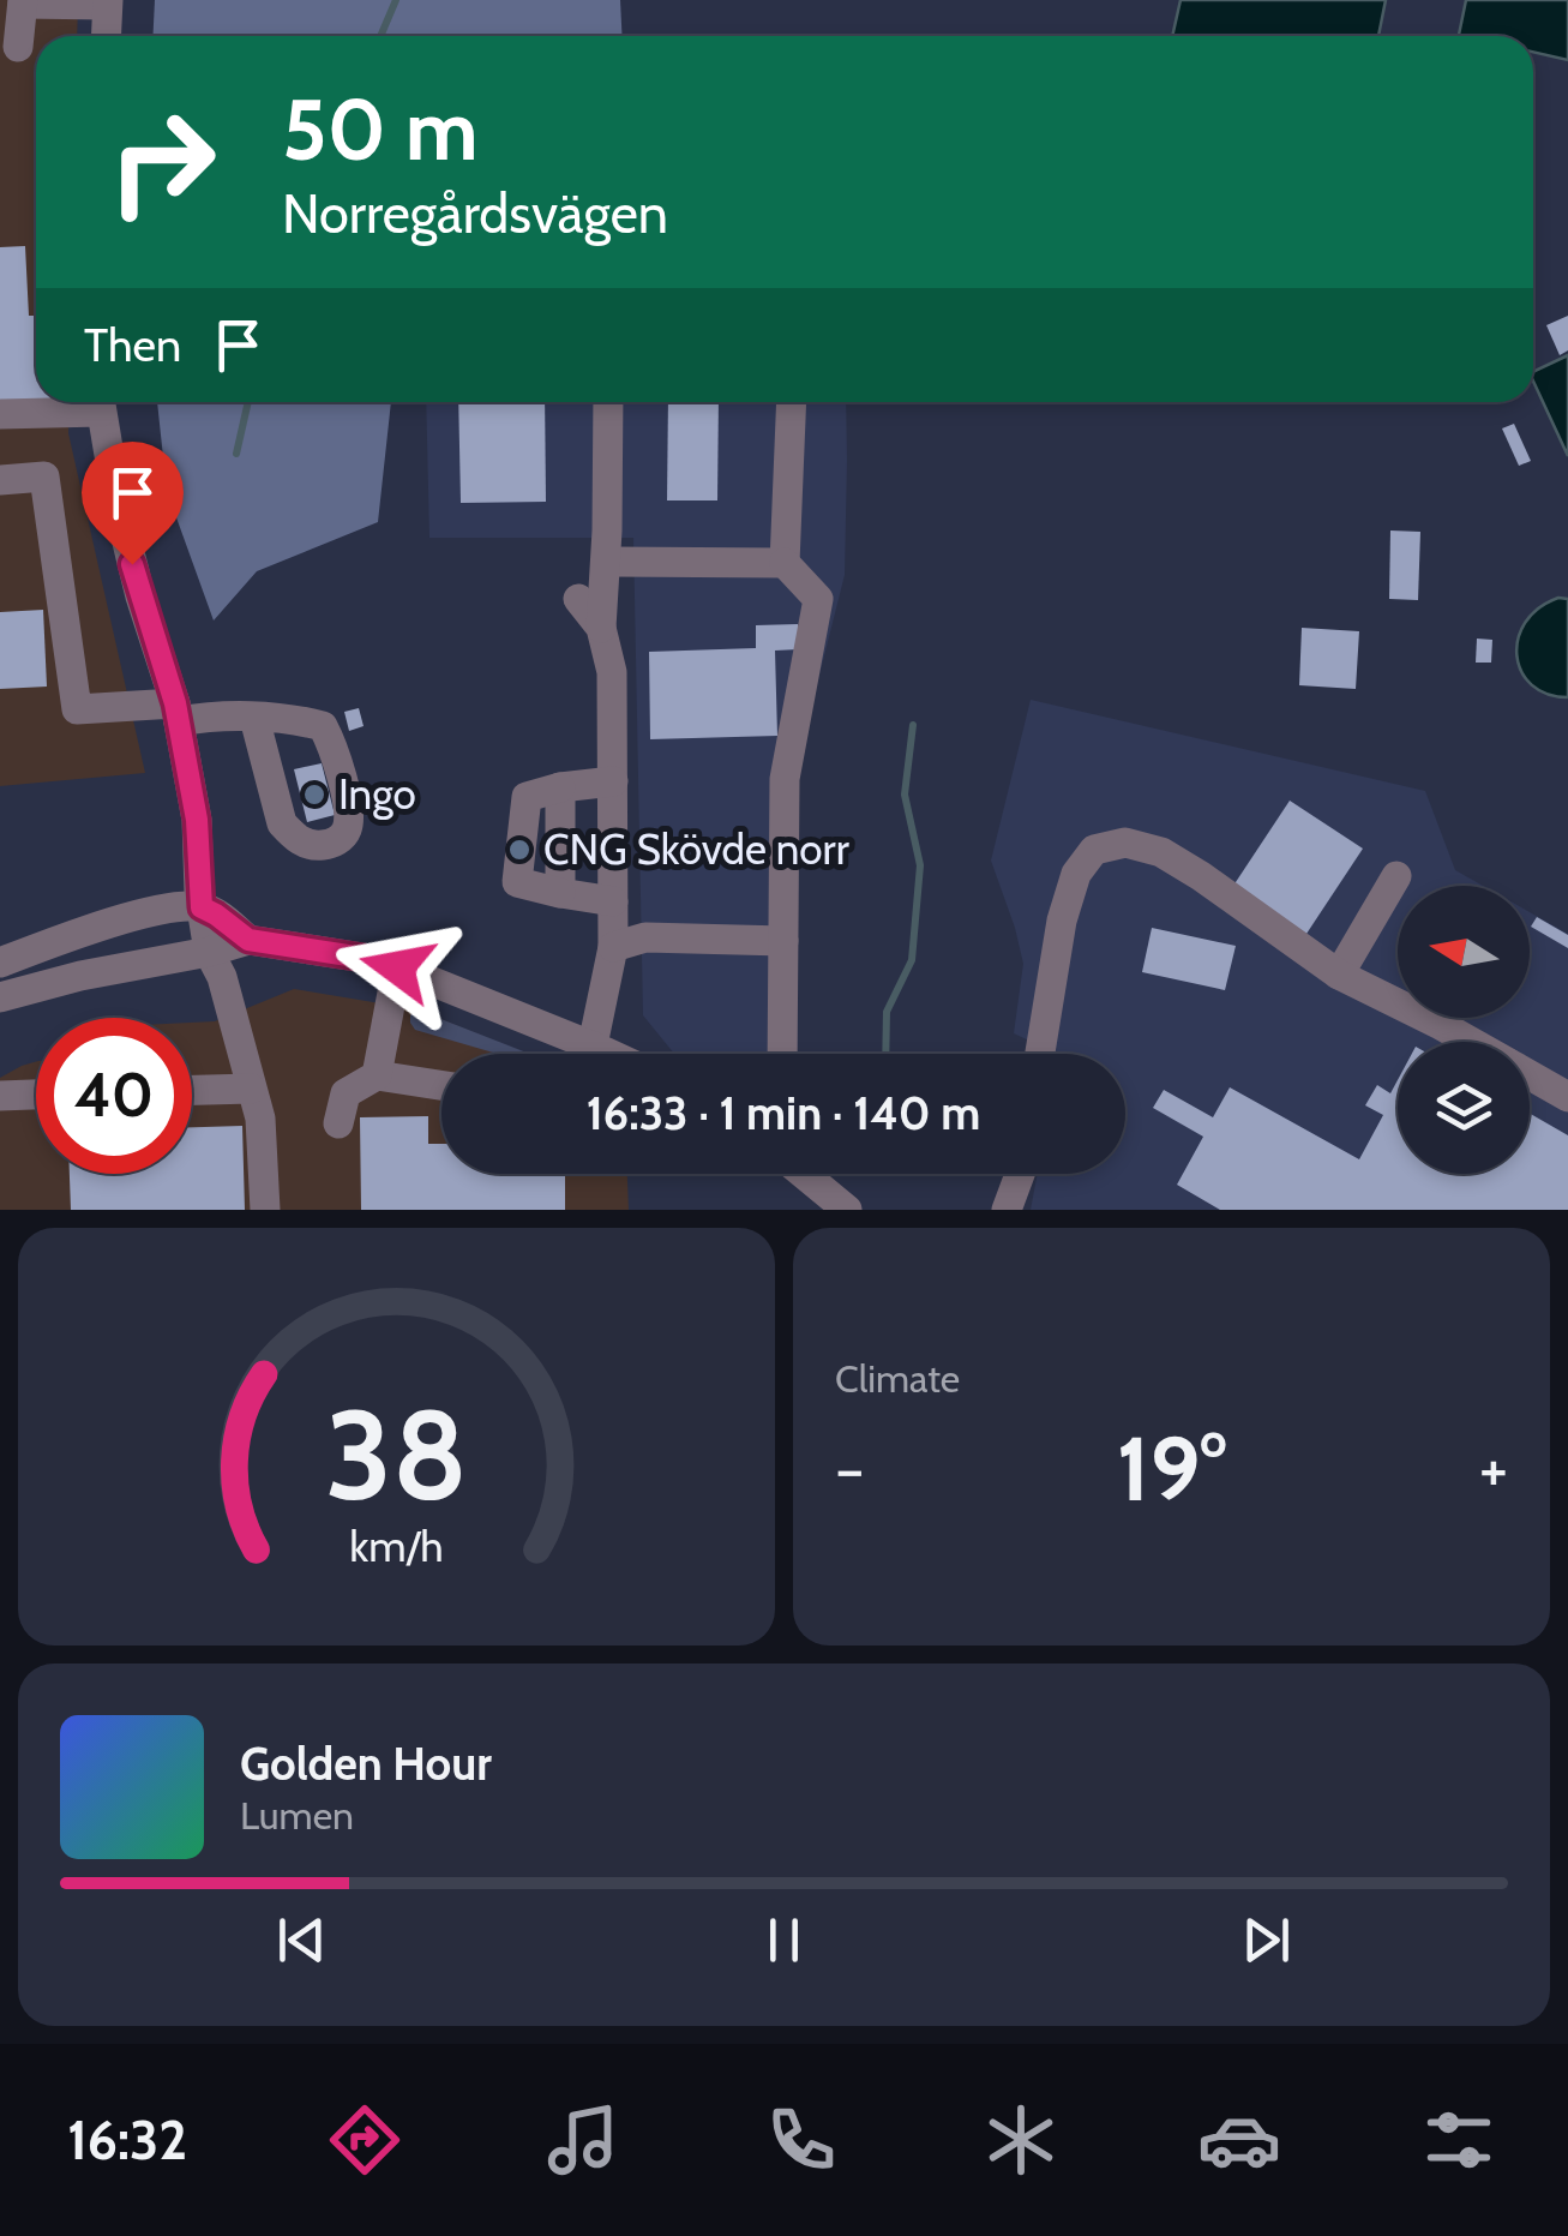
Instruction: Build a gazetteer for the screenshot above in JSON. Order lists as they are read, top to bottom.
{
  "places": ["Ingo", "CNG Skövde norr"],
  "north": "left",
  "page": {
    "turn": ["50 m", "Norregårdsvägen"],
    "then": "Then",
    "limit": "40",
    "trip": "16:33 · 1 min · 140 m",
    "tile": "Climate",
    "heat": ["−", "19°", "+"],
    "song": ["Golden Hour", "Lumen"],
    "tabs": "16:32",
    "gauge": ["38", "km/h"]
  }
}
